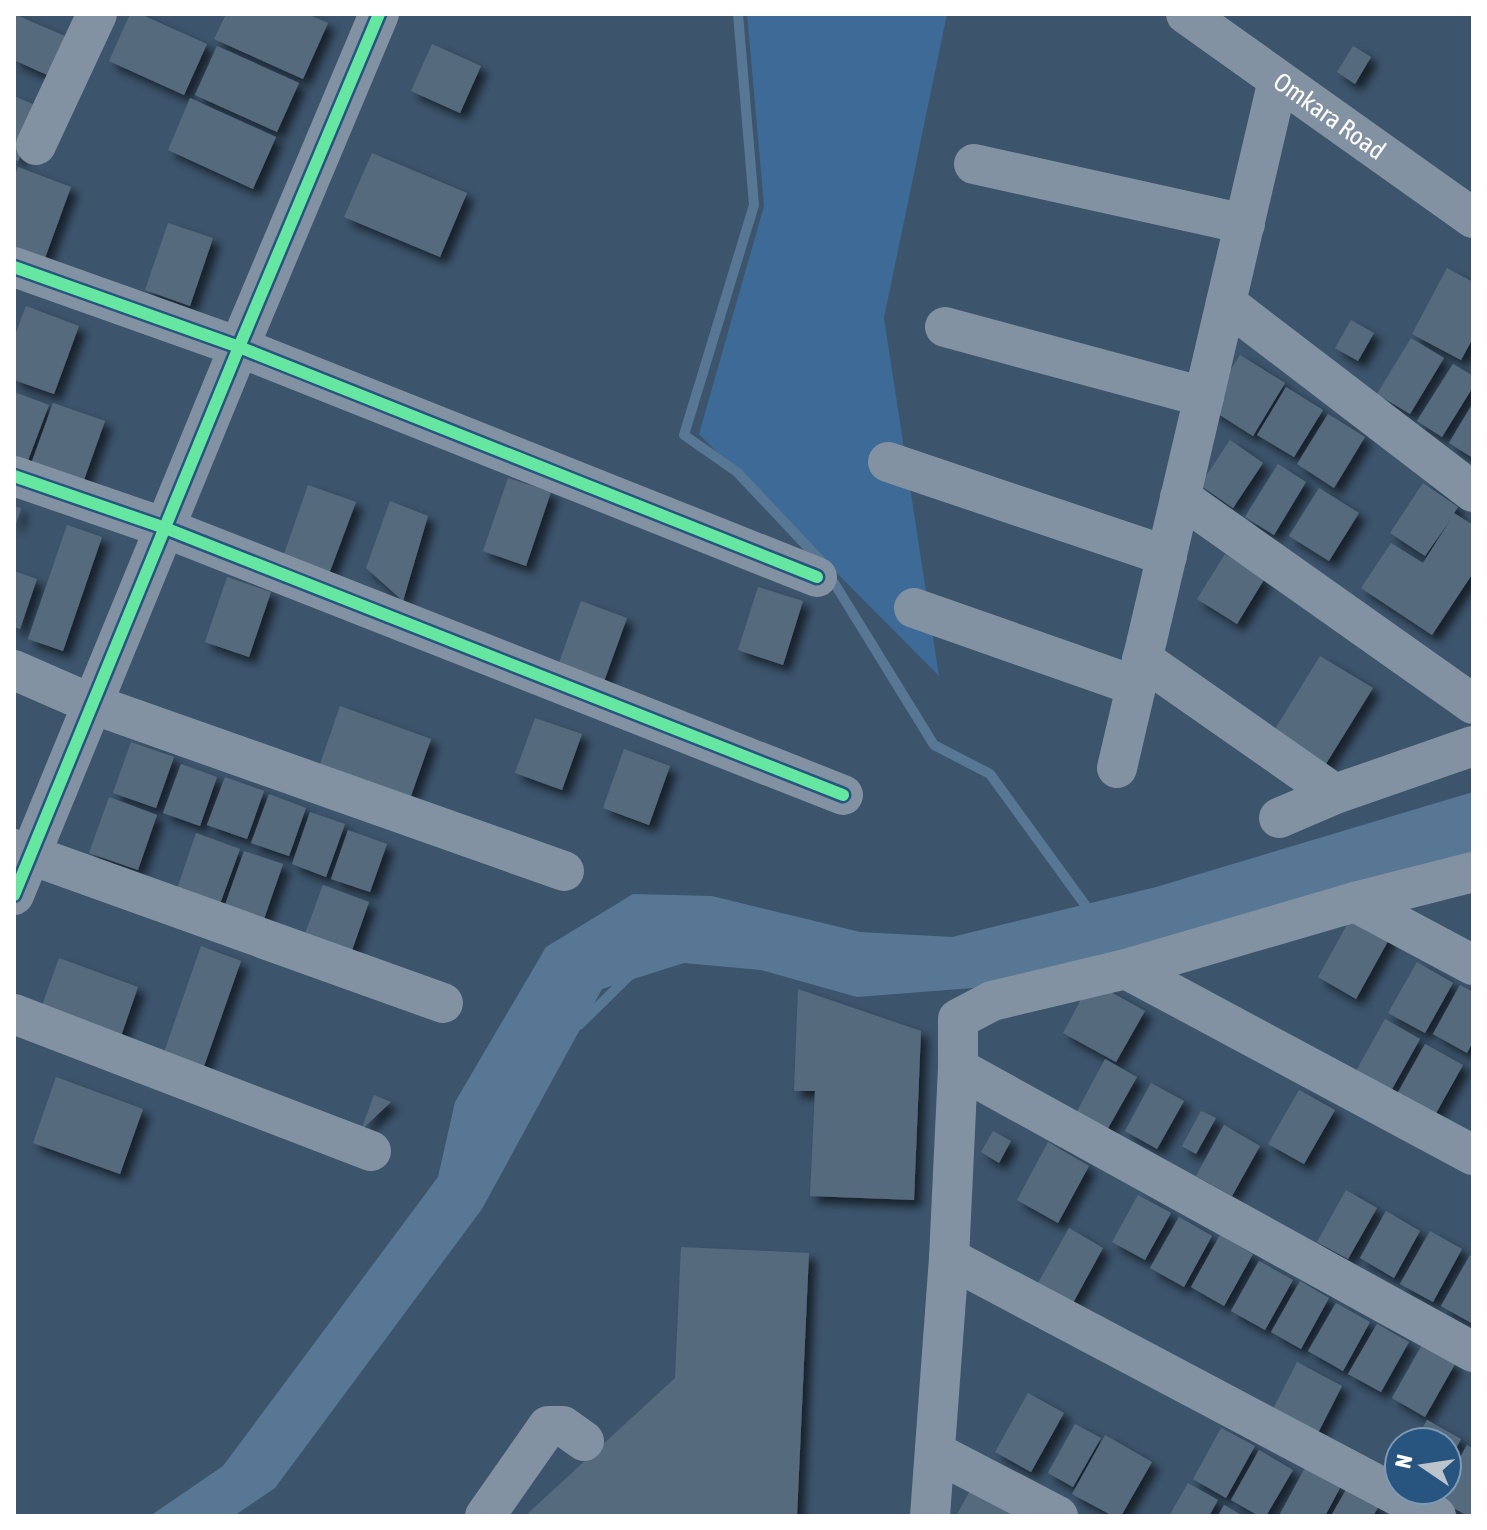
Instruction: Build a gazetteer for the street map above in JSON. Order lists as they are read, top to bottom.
{
  "streets": {
    "street": ["Omkara Road"]
  },
  "north": "left"
}
